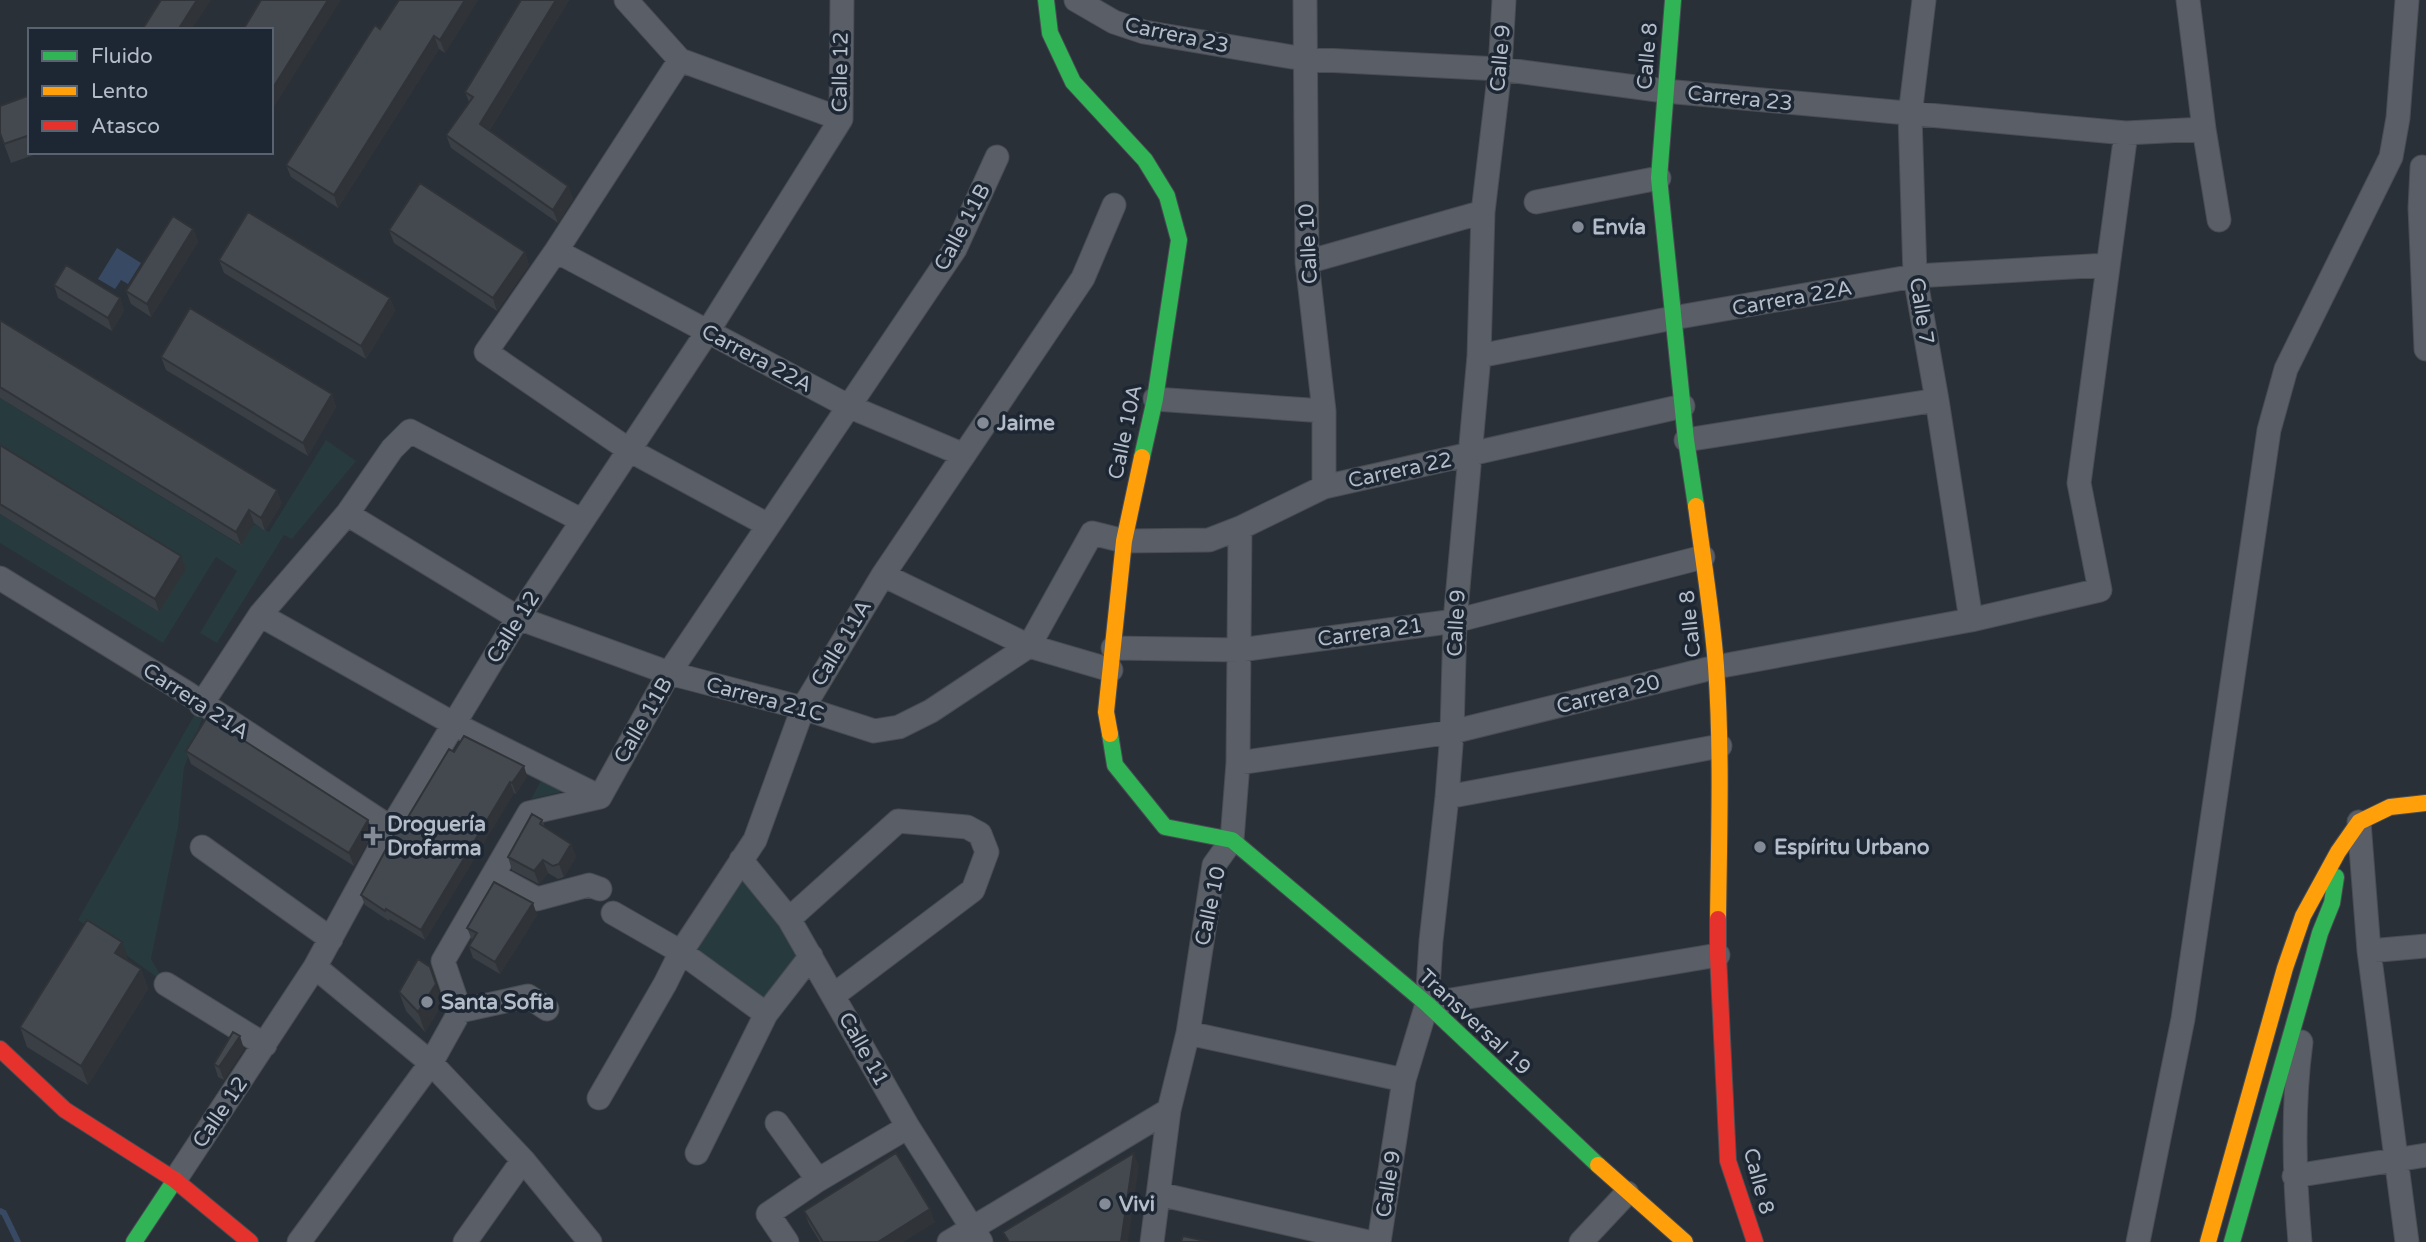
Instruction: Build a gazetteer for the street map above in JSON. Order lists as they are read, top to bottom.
{
  "streets": {
    "street": [
      "Carrera 23",
      "Calle 8",
      "Calle 9",
      "Calle 12",
      "Calle 11B",
      "Calle 10",
      "Carrera 22A",
      "Calle 7",
      "Calle 10A",
      "Carrera 22",
      "Carrera 21",
      "Calle 11A",
      "Carrera 20",
      "Carrera 21C",
      "Carrera 21A",
      "Transversal 19",
      "Calle 11"
    ]
  },
  "crossings": [
    ["Carrera 23", "Calle 8"],
    ["Carrera 23", "Calle 9"],
    ["Carrera 23", "Calle 10"],
    ["Carrera 23", "Calle 7"],
    ["Calle 8", "Carrera 22A"],
    ["Calle 8", "Carrera 22"],
    ["Calle 8", "Carrera 21"],
    ["Calle 8", "Carrera 20"],
    ["Calle 9", "Carrera 22A"],
    ["Calle 9", "Carrera 22"],
    ["Calle 9", "Carrera 21"],
    ["Calle 9", "Carrera 20"],
    ["Calle 9", "Transversal 19"],
    ["Calle 12", "Carrera 22A"],
    ["Calle 12", "Carrera 21C"],
    ["Calle 12", "Carrera 21A"],
    ["Calle 11B", "Carrera 22A"],
    ["Calle 11B", "Carrera 21C"],
    ["Calle 10", "Calle 10A"],
    ["Calle 10", "Carrera 22"],
    ["Calle 10", "Carrera 21"],
    ["Calle 10", "Carrera 20"],
    ["Calle 10", "Transversal 19"],
    ["Carrera 22A", "Calle 7"],
    ["Carrera 22A", "Calle 11A"],
    ["Carrera 22A", "Carrera 20"],
    ["Calle 7", "Carrera 20"],
    ["Calle 10A", "Carrera 22"],
    ["Calle 10A", "Carrera 21"],
    ["Calle 10A", "Transversal 19"],
    ["Calle 11A", "Carrera 21C"],
    ["Calle 11A", "Calle 11"]
  ],
  "places": {
    "other": [
      "Envía",
      "Jaime",
      "Espíritu Urbano",
      "Santa Sofia",
      "Vivi"
    ],
    "health": ["Droguería Drofarma"]
  },
  "legend": ["Fluido", "Lento", "Atasco"]
}
